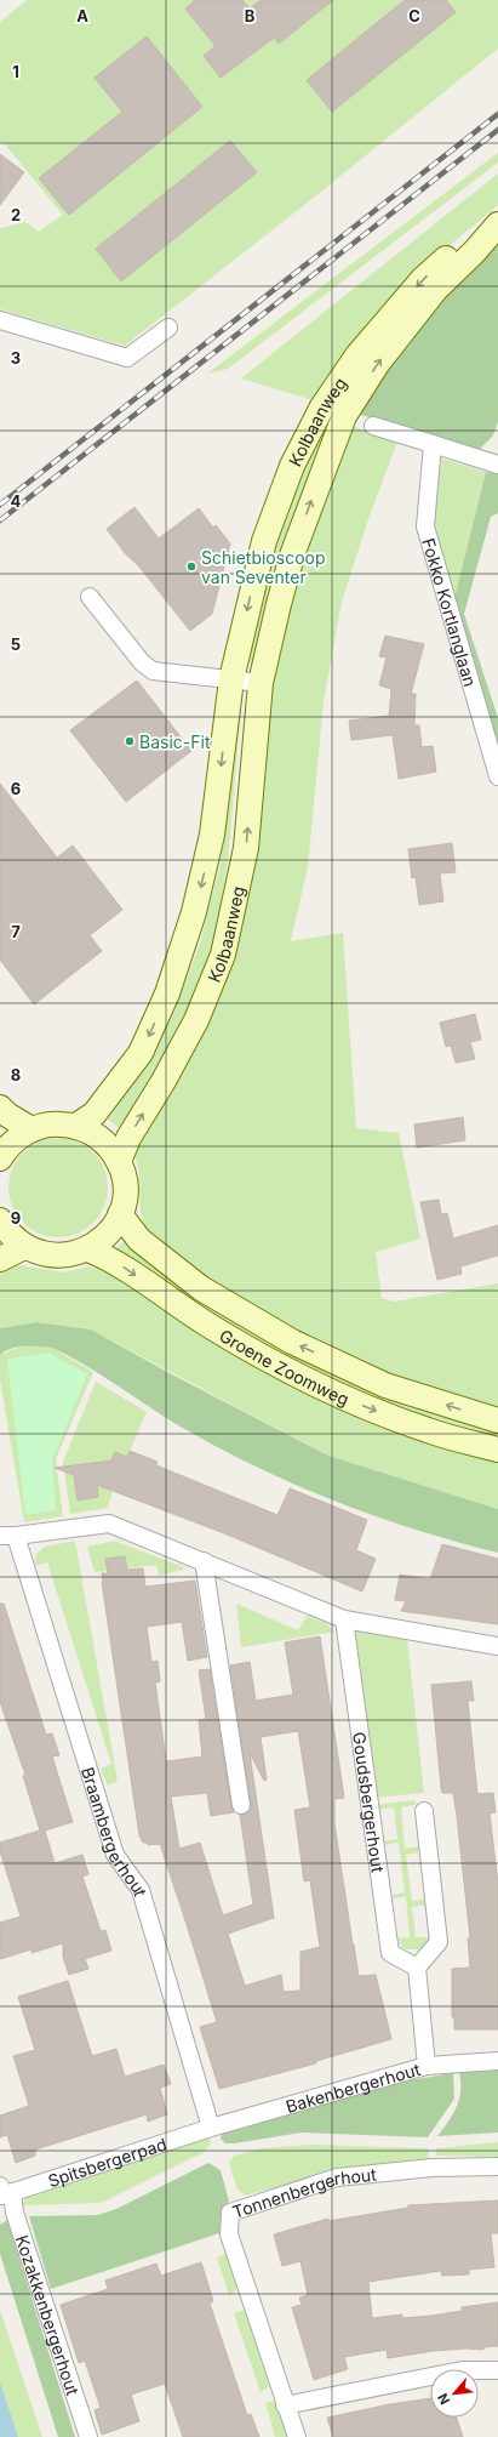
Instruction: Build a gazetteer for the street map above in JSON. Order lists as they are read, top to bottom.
{
  "streets": {
    "street": [
      "Kolbaanweg",
      "Fokko Kortlanglaan",
      "Groene Zoomweg",
      "Goudsbergerhout",
      "Braambergerhout",
      "Bakenbergerhout",
      "Spitsbergerpad",
      "Tonnenbergerhout",
      "Kozakkenbergerhout"
    ]
  },
  "crossings": [
    ["Goudsbergerhout", "Braambergerhout"],
    ["Braambergerhout", "Bakenbergerhout"],
    ["Braambergerhout", "Spitsbergerpad"],
    ["Bakenbergerhout", "Spitsbergerpad"],
    ["Spitsbergerpad", "Kozakkenbergerhout"]
  ],
  "places": ["Schietbioscoop van Seventer", "Basic-Fit"],
  "north": "bottom left",
  "grid": {
    "columns": ["A", "B", "C"],
    "rows": [
      "1",
      "2",
      "3",
      "4",
      "5",
      "6",
      "7",
      "8",
      "9"
    ]
  }
}
